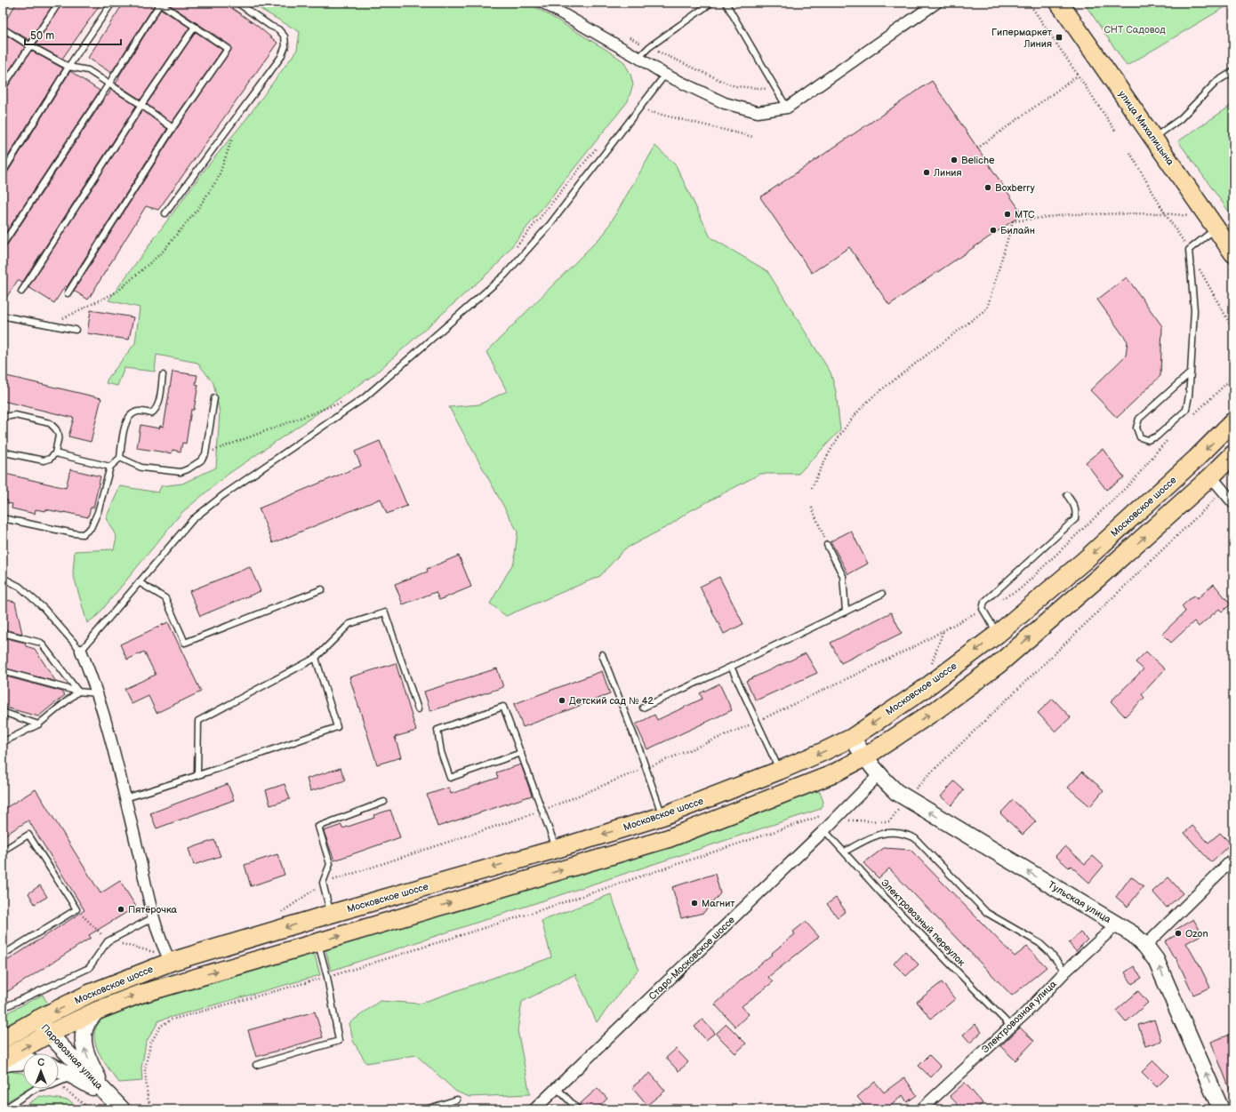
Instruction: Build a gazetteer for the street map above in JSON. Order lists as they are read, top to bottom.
{
  "streets": {
    "main road": [
      "улица Михалицына",
      "Московское шоссе",
      "Тульская улица",
      "Паровозная улица"
    ],
    "street": ["Старо-Московское шоссе", "Электровозная улица"],
    "lane": ["Электровозный переулок"]
  },
  "crossings": [
    ["Московское шоссе", "Тульская улица"],
    ["Московское шоссе", "Паровозная улица"],
    ["Тульская улица", "Старо-Московское шоссе"],
    ["Тульская улица", "Электровозная улица"],
    ["Электровозный переулок", "Старо-Московское шоссе"],
    ["Электровозный переулок", "Электровозная улица"]
  ],
  "one_way": ["Тульская улица"],
  "parks": ["СНТ Садовод"],
  "places": {
    "transit": ["Гипермаркет Линия"],
    "other": [
      "Beliche",
      "Линия",
      "Boxberry",
      "МТС",
      "Билайн",
      "Детский сад № 42",
      "Магнит",
      "Пятёрочка",
      "Ozon"
    ]
  },
  "scale_bar": "50 m",
  "north": "top"
}
